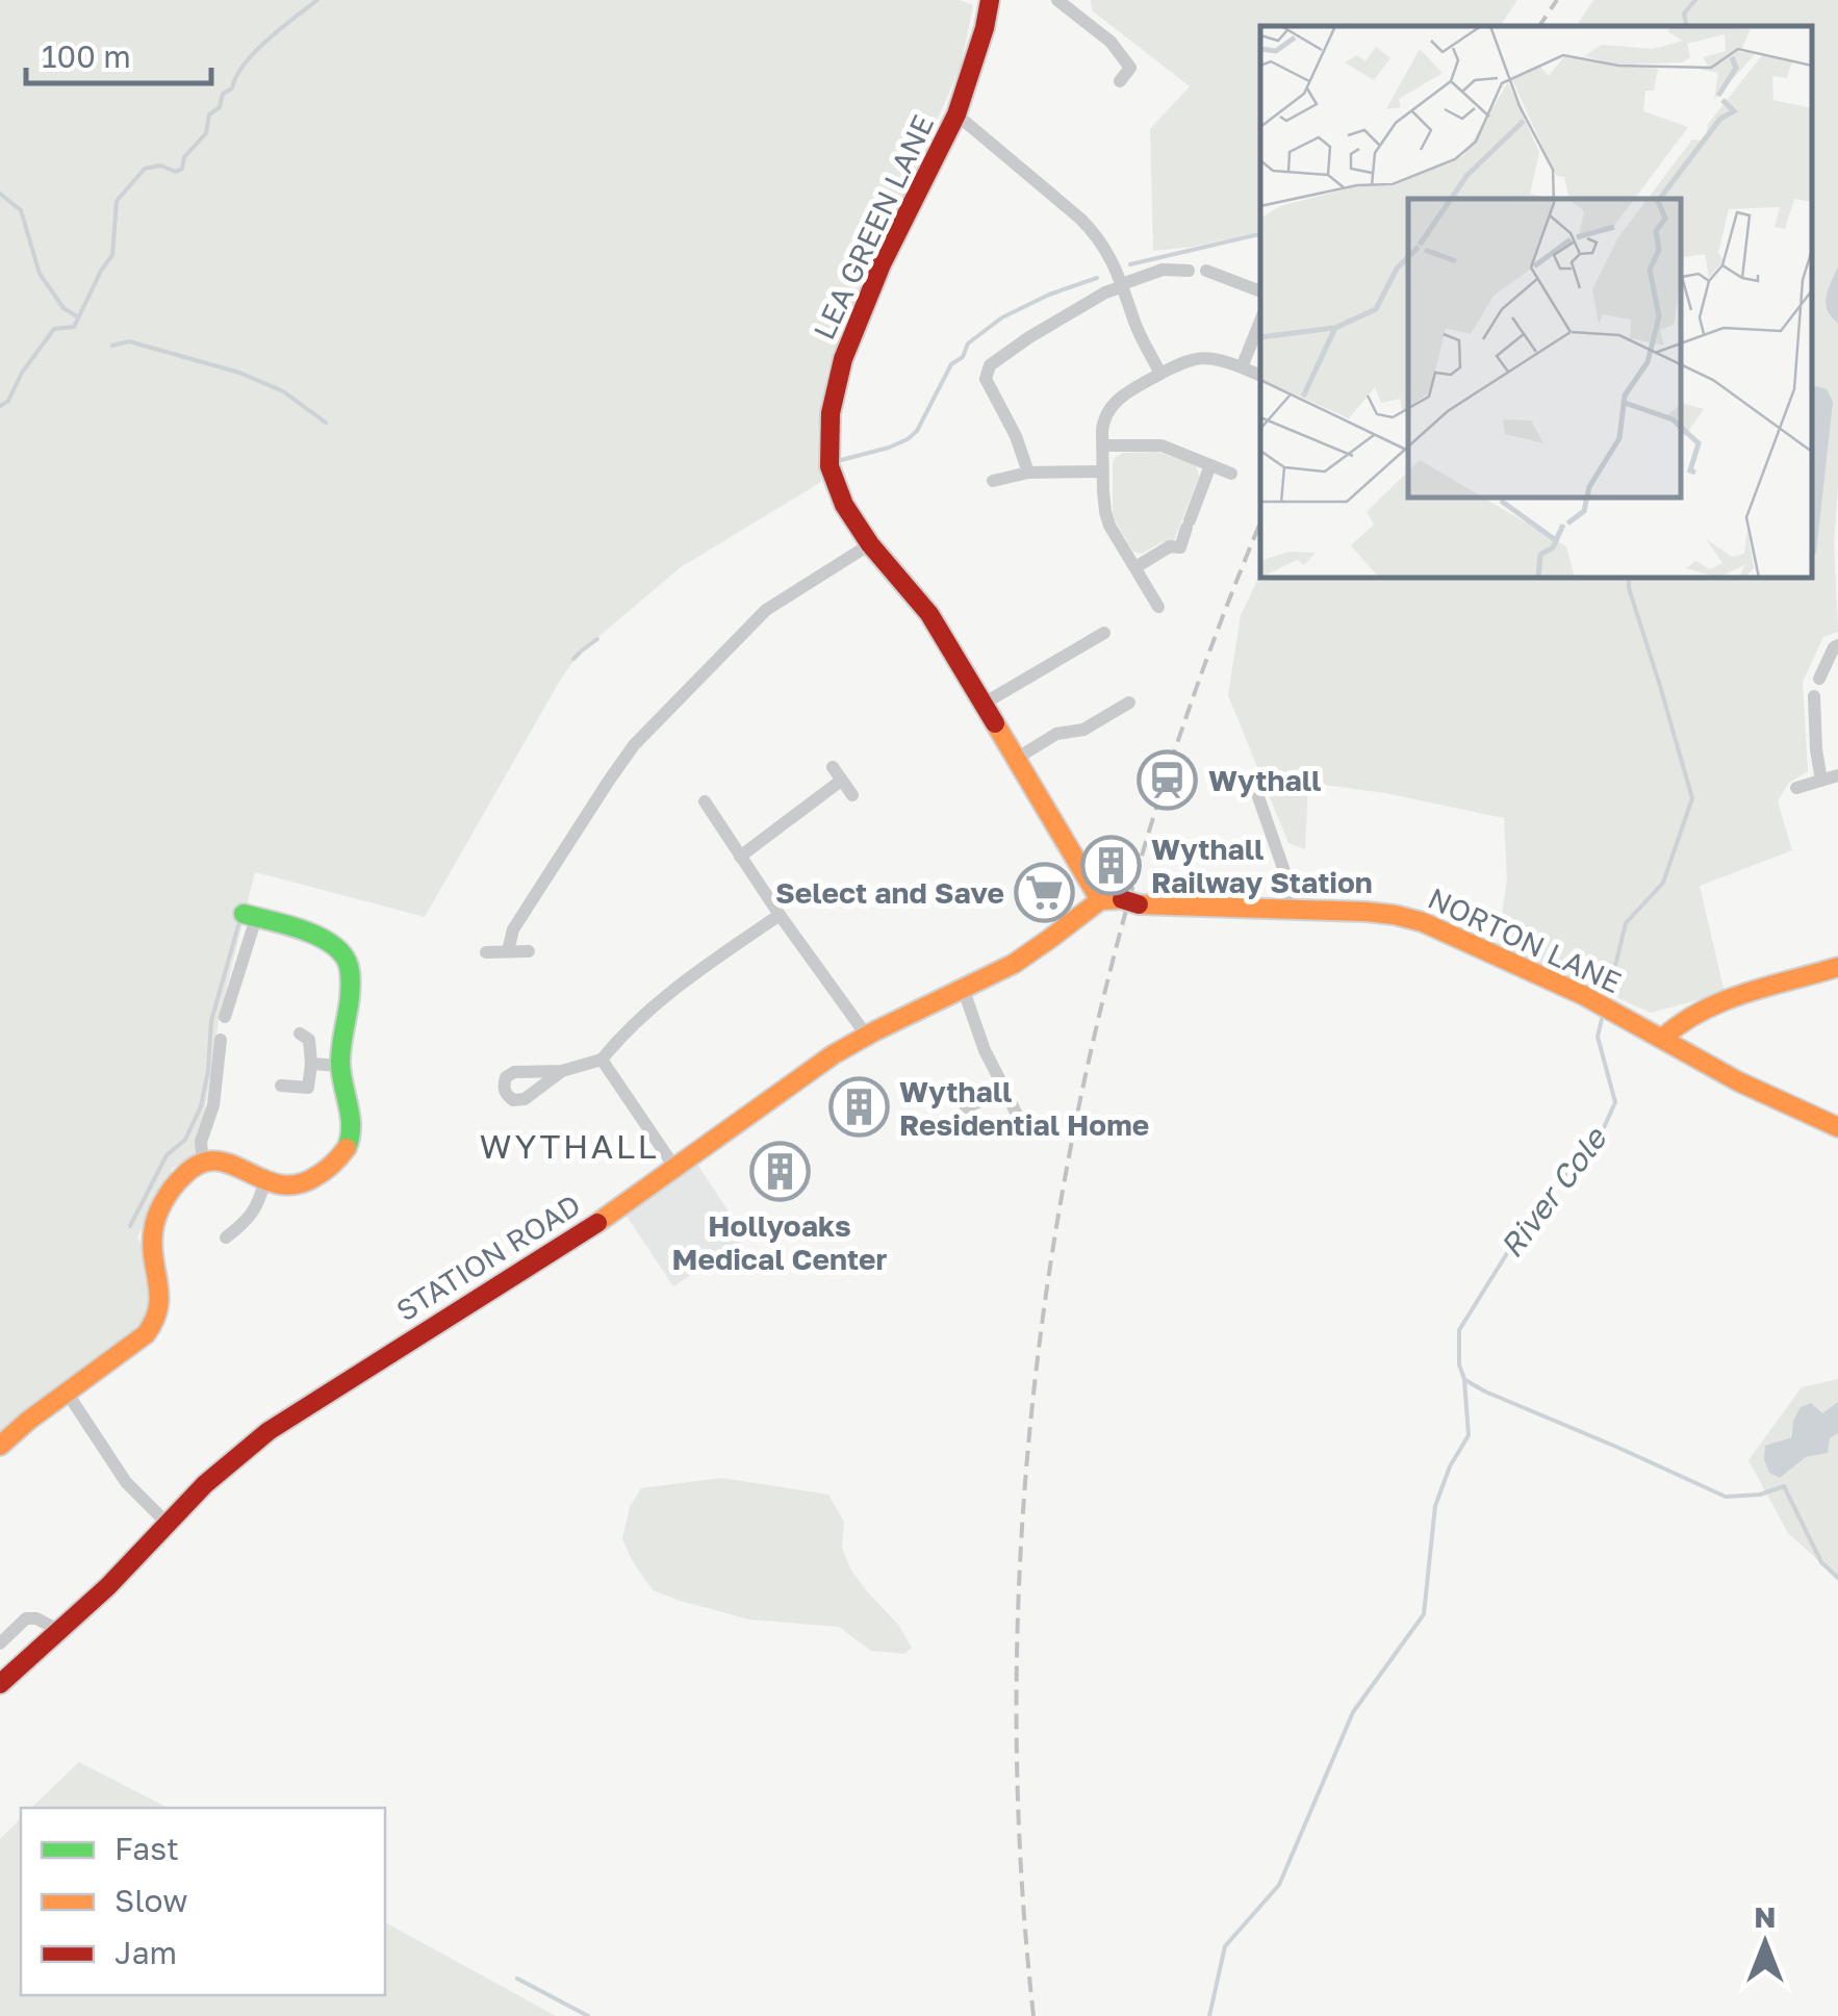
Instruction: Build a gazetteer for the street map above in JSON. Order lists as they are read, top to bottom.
{
  "streets": {
    "street": ["LEA GREEN LANE", "NORTON LANE", "STATION ROAD"]
  },
  "crossings": [
    ["LEA GREEN LANE", "NORTON LANE"],
    ["LEA GREEN LANE", "STATION ROAD"],
    ["NORTON LANE", "STATION ROAD"]
  ],
  "districts": ["WYTHALL"],
  "water": ["River Cole"],
  "places": {
    "station": ["Wythall"],
    "building": ["Wythall Railway Station", "Wythall Residential Home", "Hollyoaks Medical Center"],
    "supermarket": ["Select and Save"]
  },
  "legend": ["Fast", "Slow", "Jam"],
  "scale_bar": "100 m",
  "north": "top"
}
